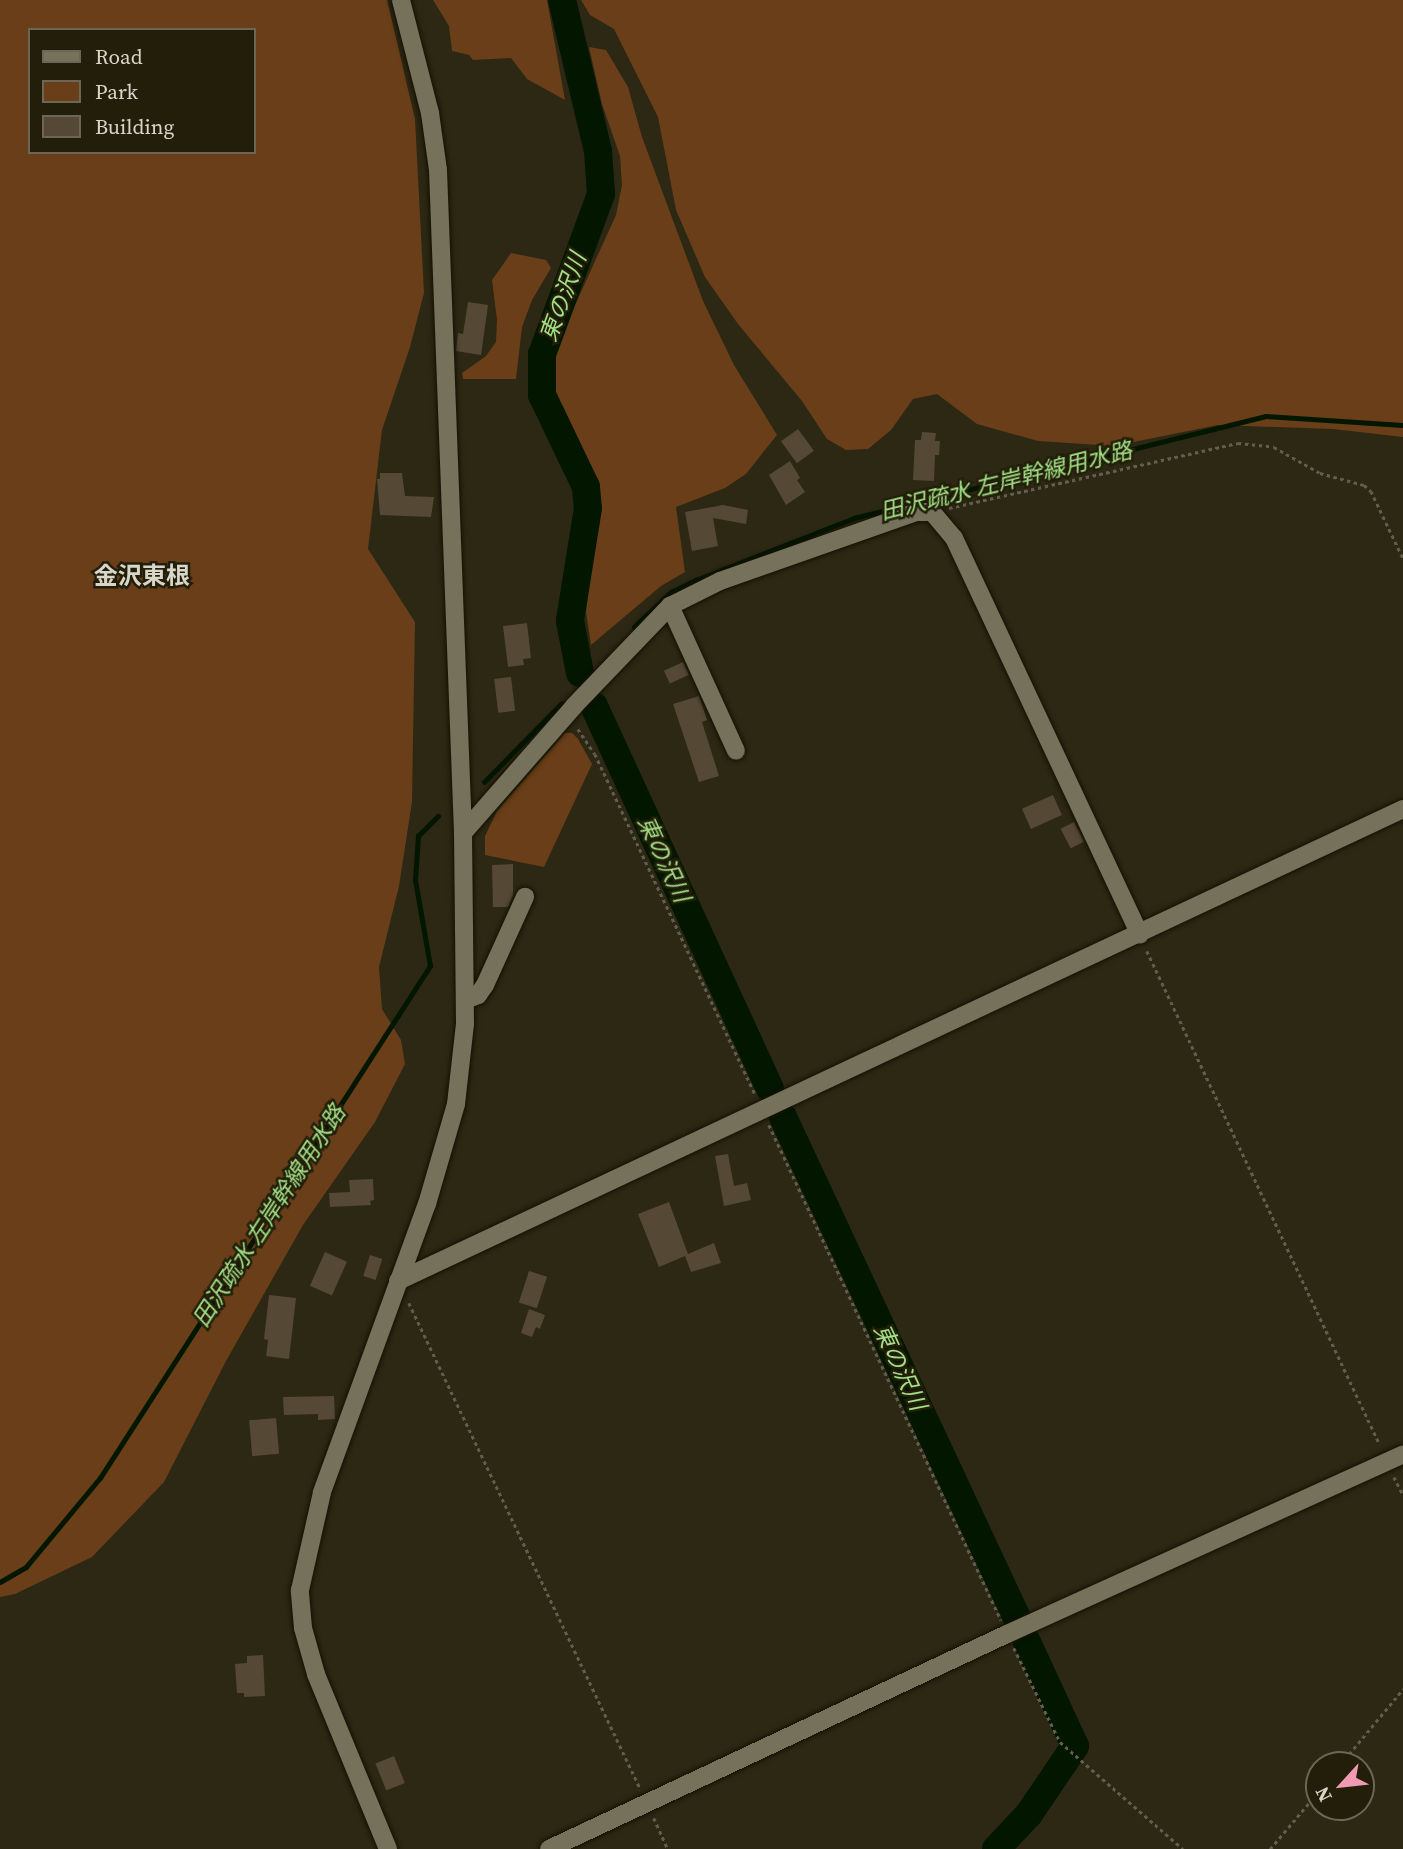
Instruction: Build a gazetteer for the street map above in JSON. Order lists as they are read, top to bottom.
{
  "districts": ["金沢東根"],
  "water": ["東の沢川", "田沢疏水 左岸幹線用水路"],
  "legend": ["Road", "Park", "Building"],
  "north": "bottom left"
}
